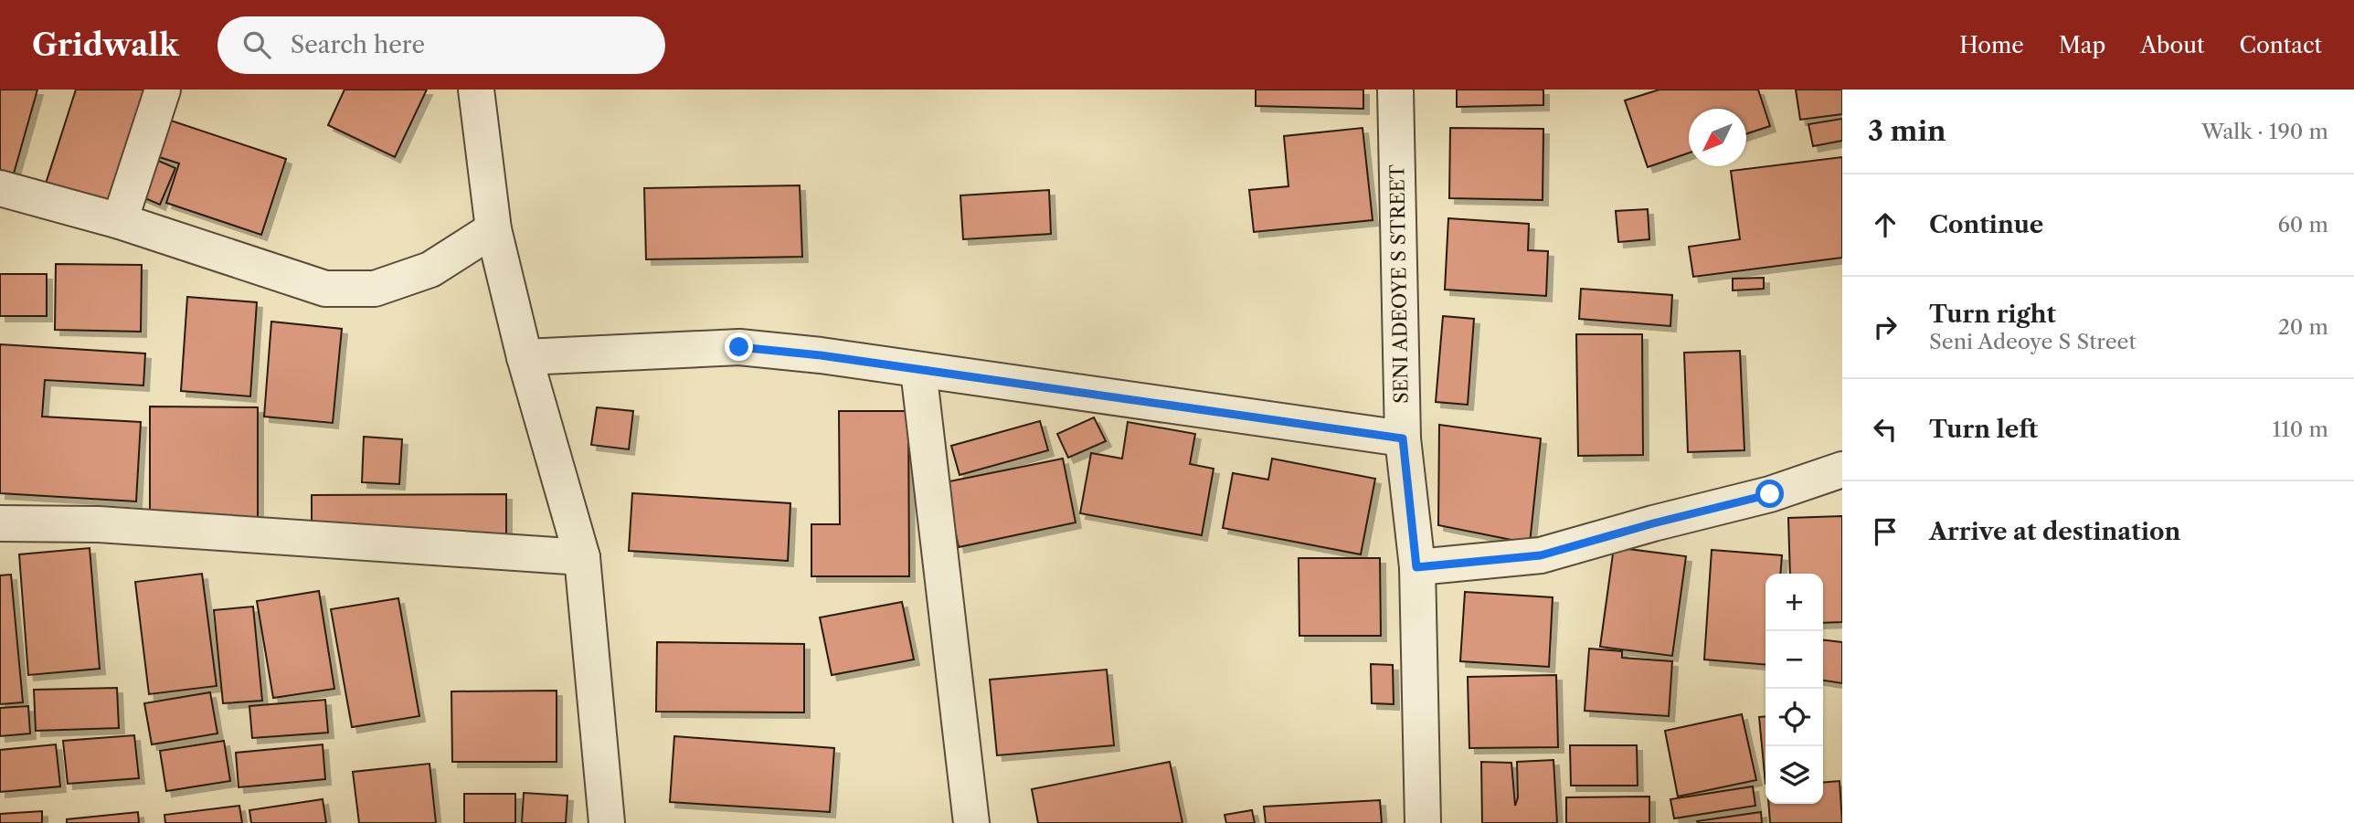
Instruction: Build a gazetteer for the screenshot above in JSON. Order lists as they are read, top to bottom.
{
  "streets": {
    "street": ["SENI ADEOYE S STREET"]
  },
  "north": "bottom left",
  "page": {
    "header": "Gridwalk",
    "search": "Search here",
    "nav": [
      "Home",
      "Map",
      "About",
      "Contact"
    ],
    "heading": ["3 min", "Walk · 190 m"],
    "list": [
      ["Continue", "60 m"],
      ["Turn right", "Seni Adeoye S Street", "20 m"],
      ["Turn left", "110 m"],
      "Arrive at destination"
    ],
    "map_buttons": ["+", "−"]
  }
}
